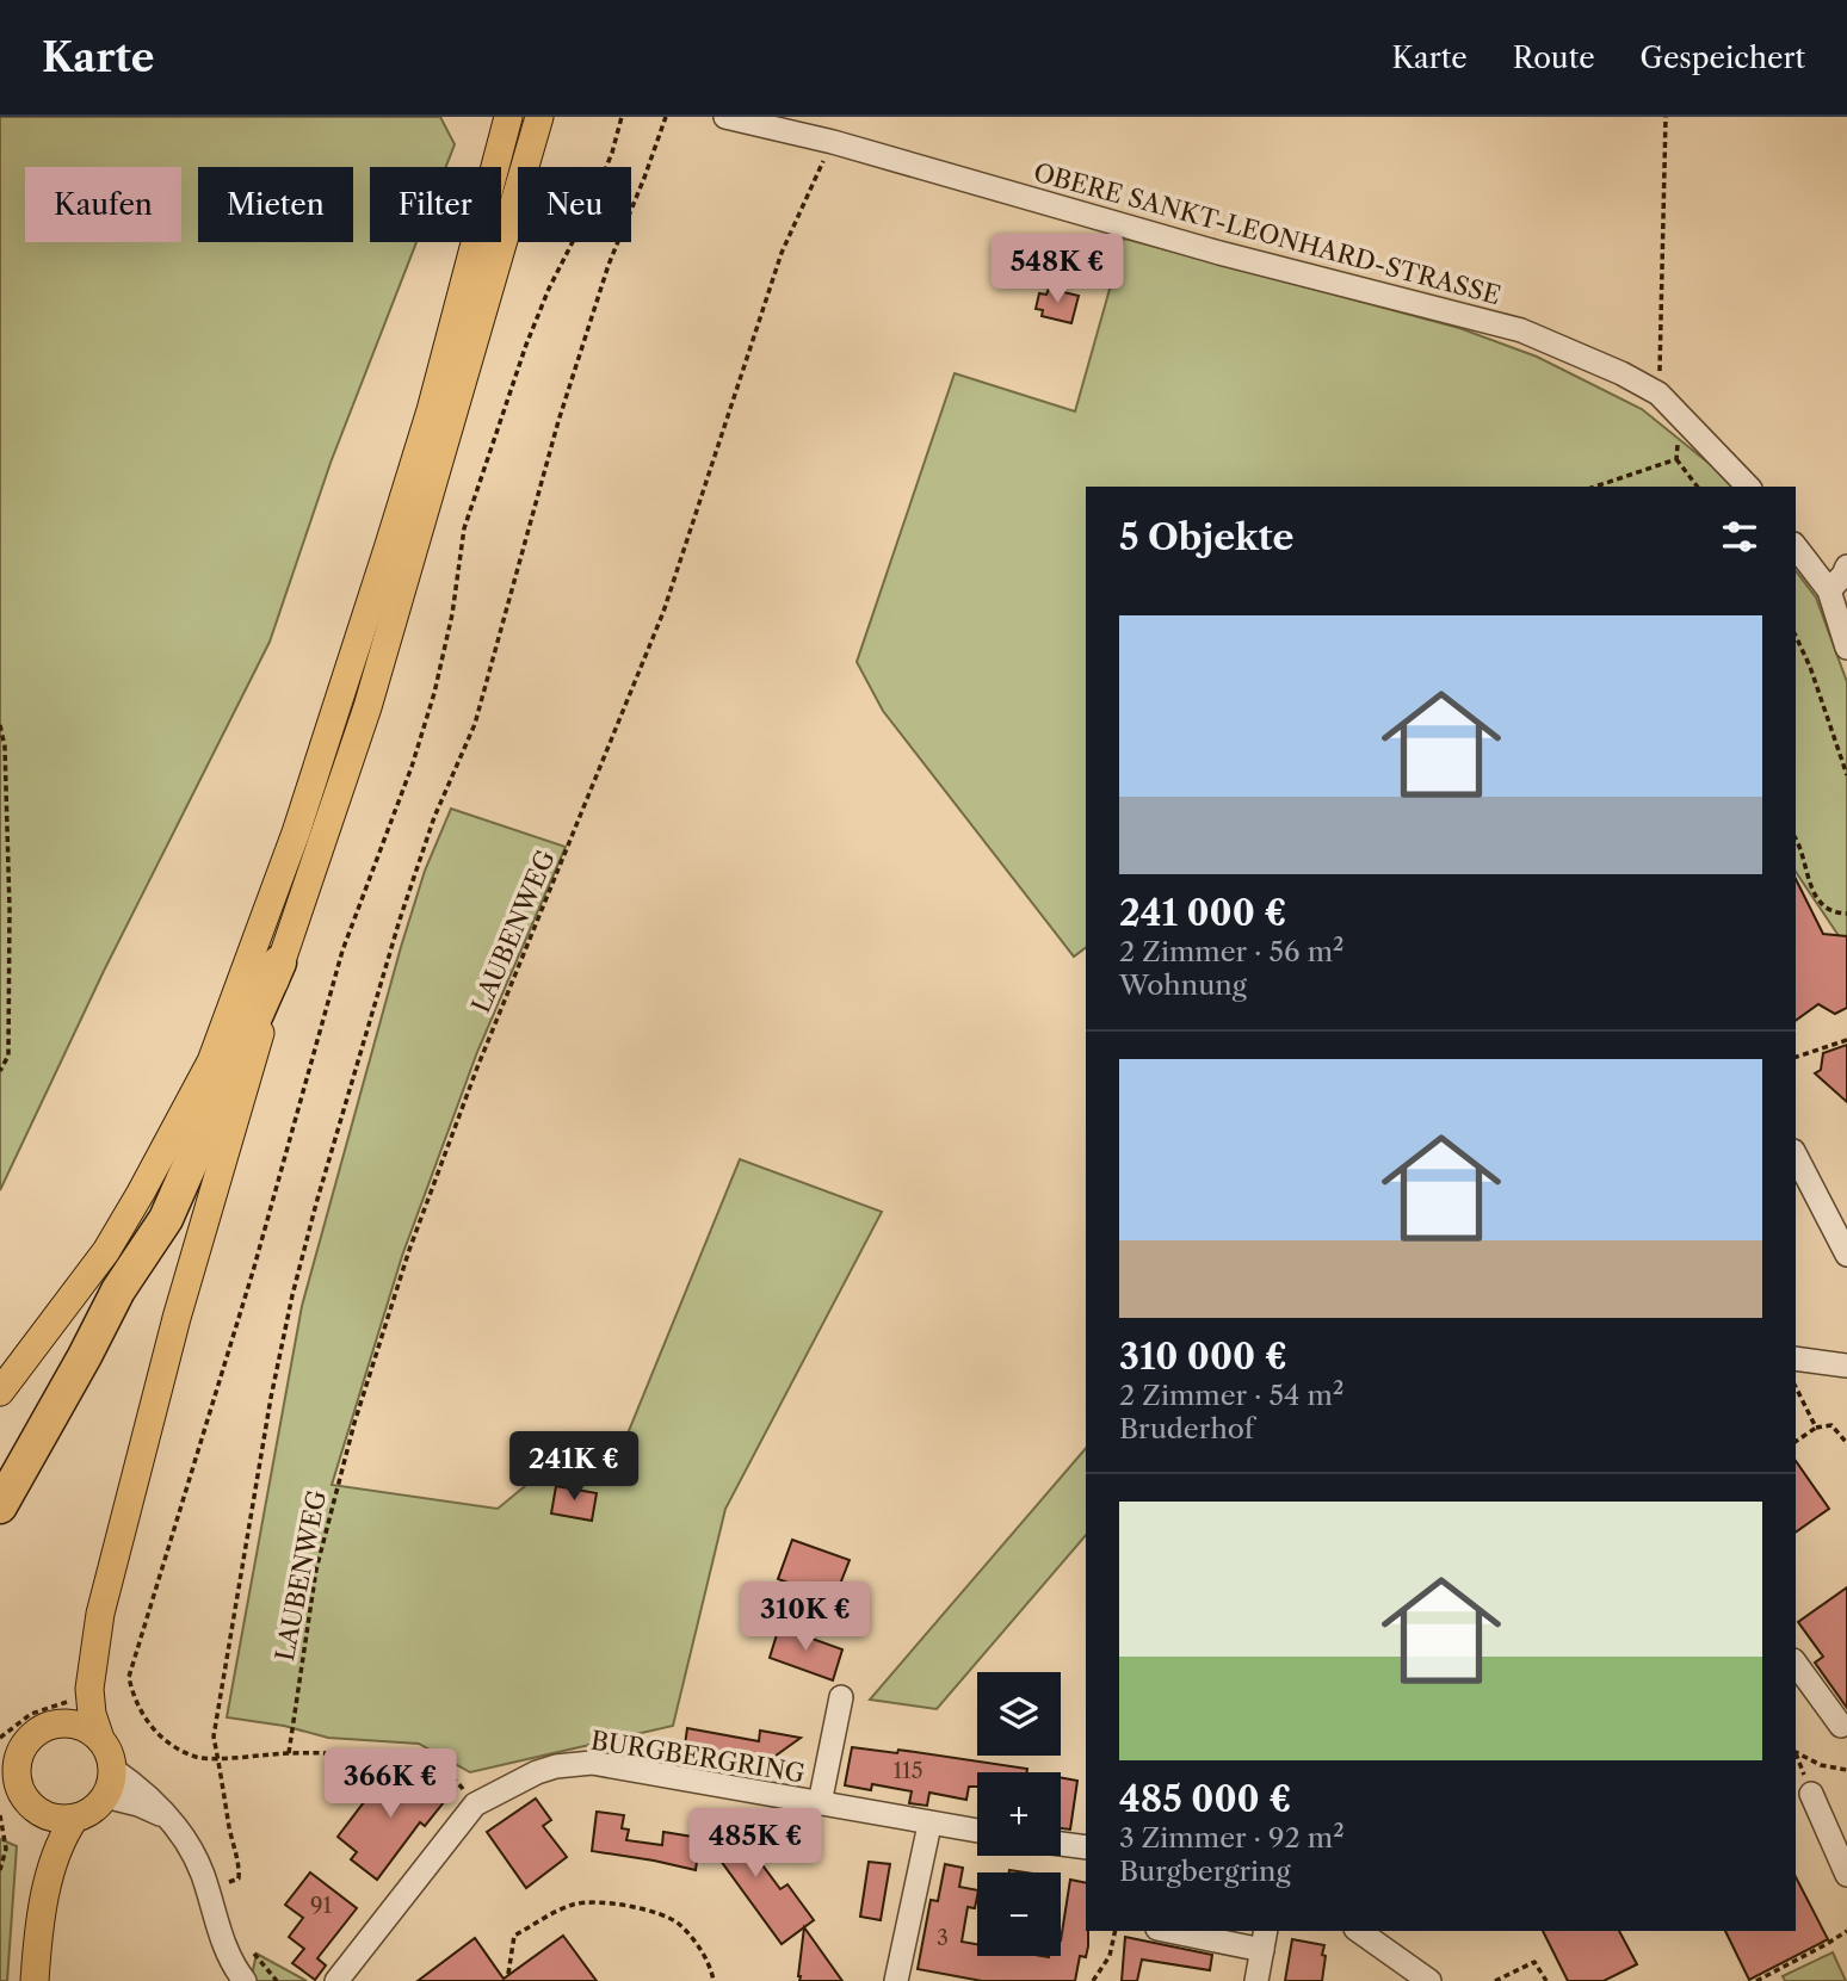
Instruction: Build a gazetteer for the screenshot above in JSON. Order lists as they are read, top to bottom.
{
  "streets": {
    "street": ["OBERE SANKT-LEONHARD-STRASSE", "BURGBERGRING"],
    "path": ["LAUBENWEG"]
  },
  "crossings": [
    ["OBERE SANKT-LEONHARD-STRASSE", "LAUBENWEG"]
  ],
  "house_numbers": ["115", "91", "3"],
  "page": {
    "header": "Karte",
    "nav": ["Karte", "Route", "Gespeichert"],
    "chip": [
      "Kaufen",
      "Mieten",
      "Filter",
      "Neu"
    ],
    "price": [
      "548K €",
      "241K €",
      "310K €",
      "366K €",
      "485K €"
    ],
    "heading": "5 Objekte",
    "list": [
      {
        "name": "241 000 €",
        "note": "2 Zimmer · 56 m² · Wohnung"
      },
      {
        "name": "310 000 €",
        "note": "2 Zimmer · 54 m² · Bruderhof"
      },
      {
        "name": "485 000 €",
        "note": "3 Zimmer · 92 m² · Burgbergring"
      }
    ],
    "map_buttons": ["+", "−"]
  }
}
